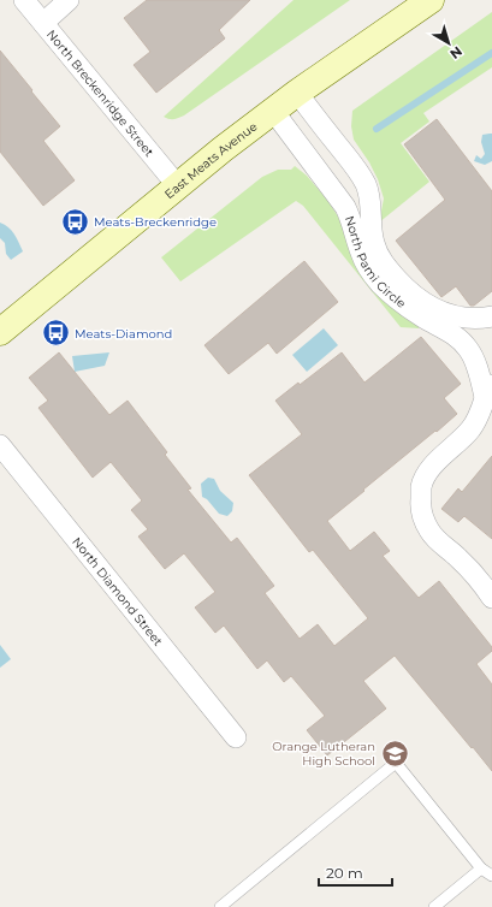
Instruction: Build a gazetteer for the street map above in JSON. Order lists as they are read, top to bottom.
{
  "streets": {
    "street": [
      "North Breckenridge Street",
      "East Meats Avenue",
      "North Pami Circle",
      "North Diamond Street"
    ]
  },
  "crossings": [
    ["North Breckenridge Street", "East Meats Avenue"],
    ["East Meats Avenue", "North Pami Circle"]
  ],
  "places": {
    "bus stop": ["Meats-Breckenridge", "Meats-Diamond"],
    "school or university": ["Orange Lutheran High School"]
  },
  "scale_bar": "20 m",
  "north": "bottom right"
}
